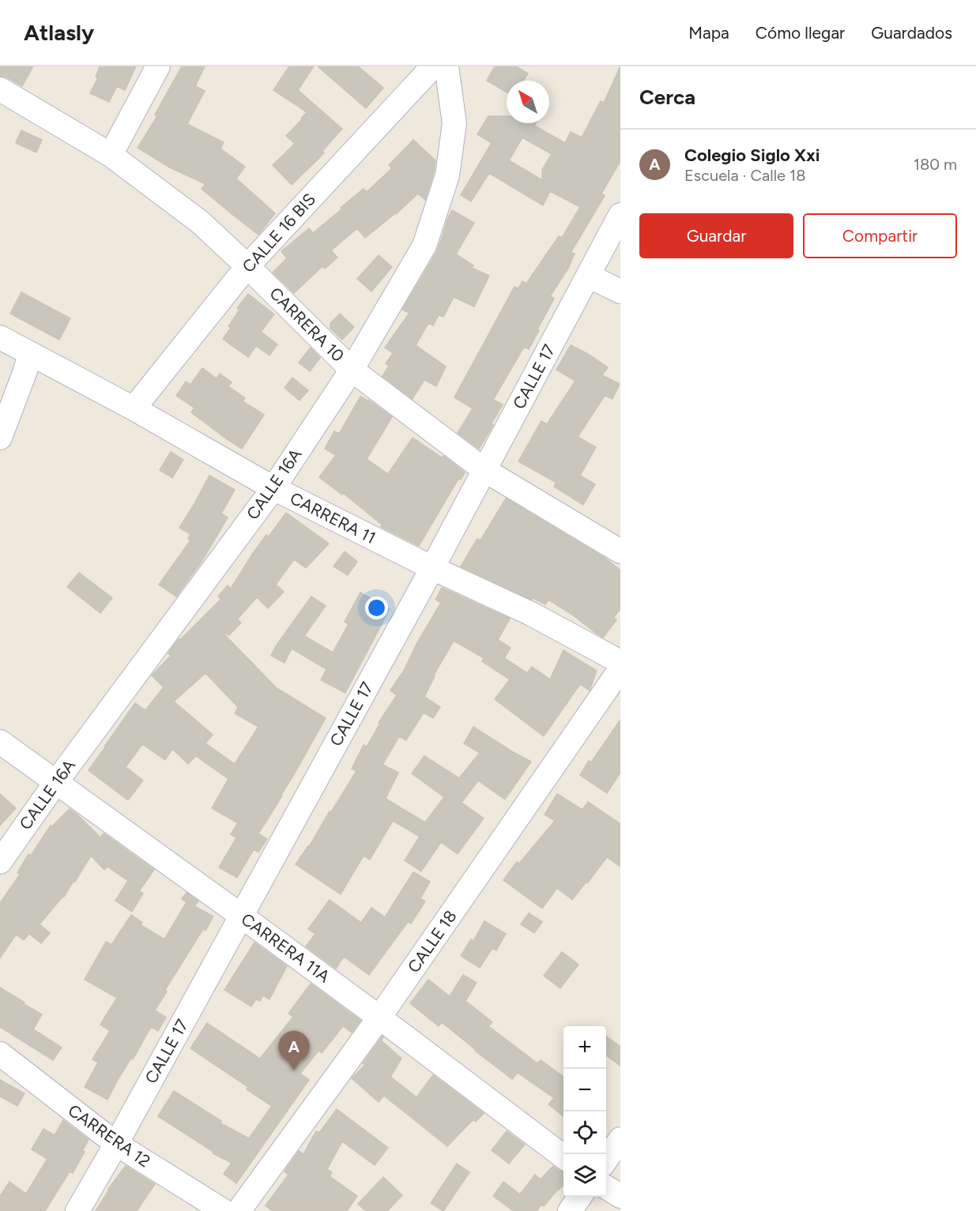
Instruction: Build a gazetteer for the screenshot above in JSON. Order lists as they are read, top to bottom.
{
  "streets": {
    "street": [
      "CALLE 16 BIS",
      "CARRERA 10",
      "CALLE 17",
      "CALLE 16A",
      "CARRERA 11",
      "CALLE 18",
      "CARRERA 11A",
      "CARRERA 12"
    ]
  },
  "crossings": [
    ["CALLE 16 BIS", "CARRERA 10"],
    ["CALLE 16 BIS", "CARRERA 11"],
    ["CARRERA 10", "CALLE 17"],
    ["CARRERA 10", "CALLE 16A"],
    ["CALLE 17", "CARRERA 11"],
    ["CALLE 17", "CARRERA 11A"],
    ["CALLE 17", "CARRERA 12"],
    ["CALLE 16A", "CARRERA 11"],
    ["CALLE 16A", "CARRERA 11A"],
    ["CALLE 18", "CARRERA 11A"]
  ],
  "north": "top left",
  "page": {
    "header": "Atlasly",
    "nav": ["Mapa", "Cómo llegar", "Guardados"],
    "heading": "Cerca",
    "list": [
      {
        "mark": "A",
        "name": "Colegio Siglo Xxi",
        "note": "Escuela · Calle 18",
        "value": "180 m"
      }
    ],
    "buttons": ["Guardar", "Compartir"],
    "map_buttons": ["+", "−"],
    "pins": "A"
  }
}
